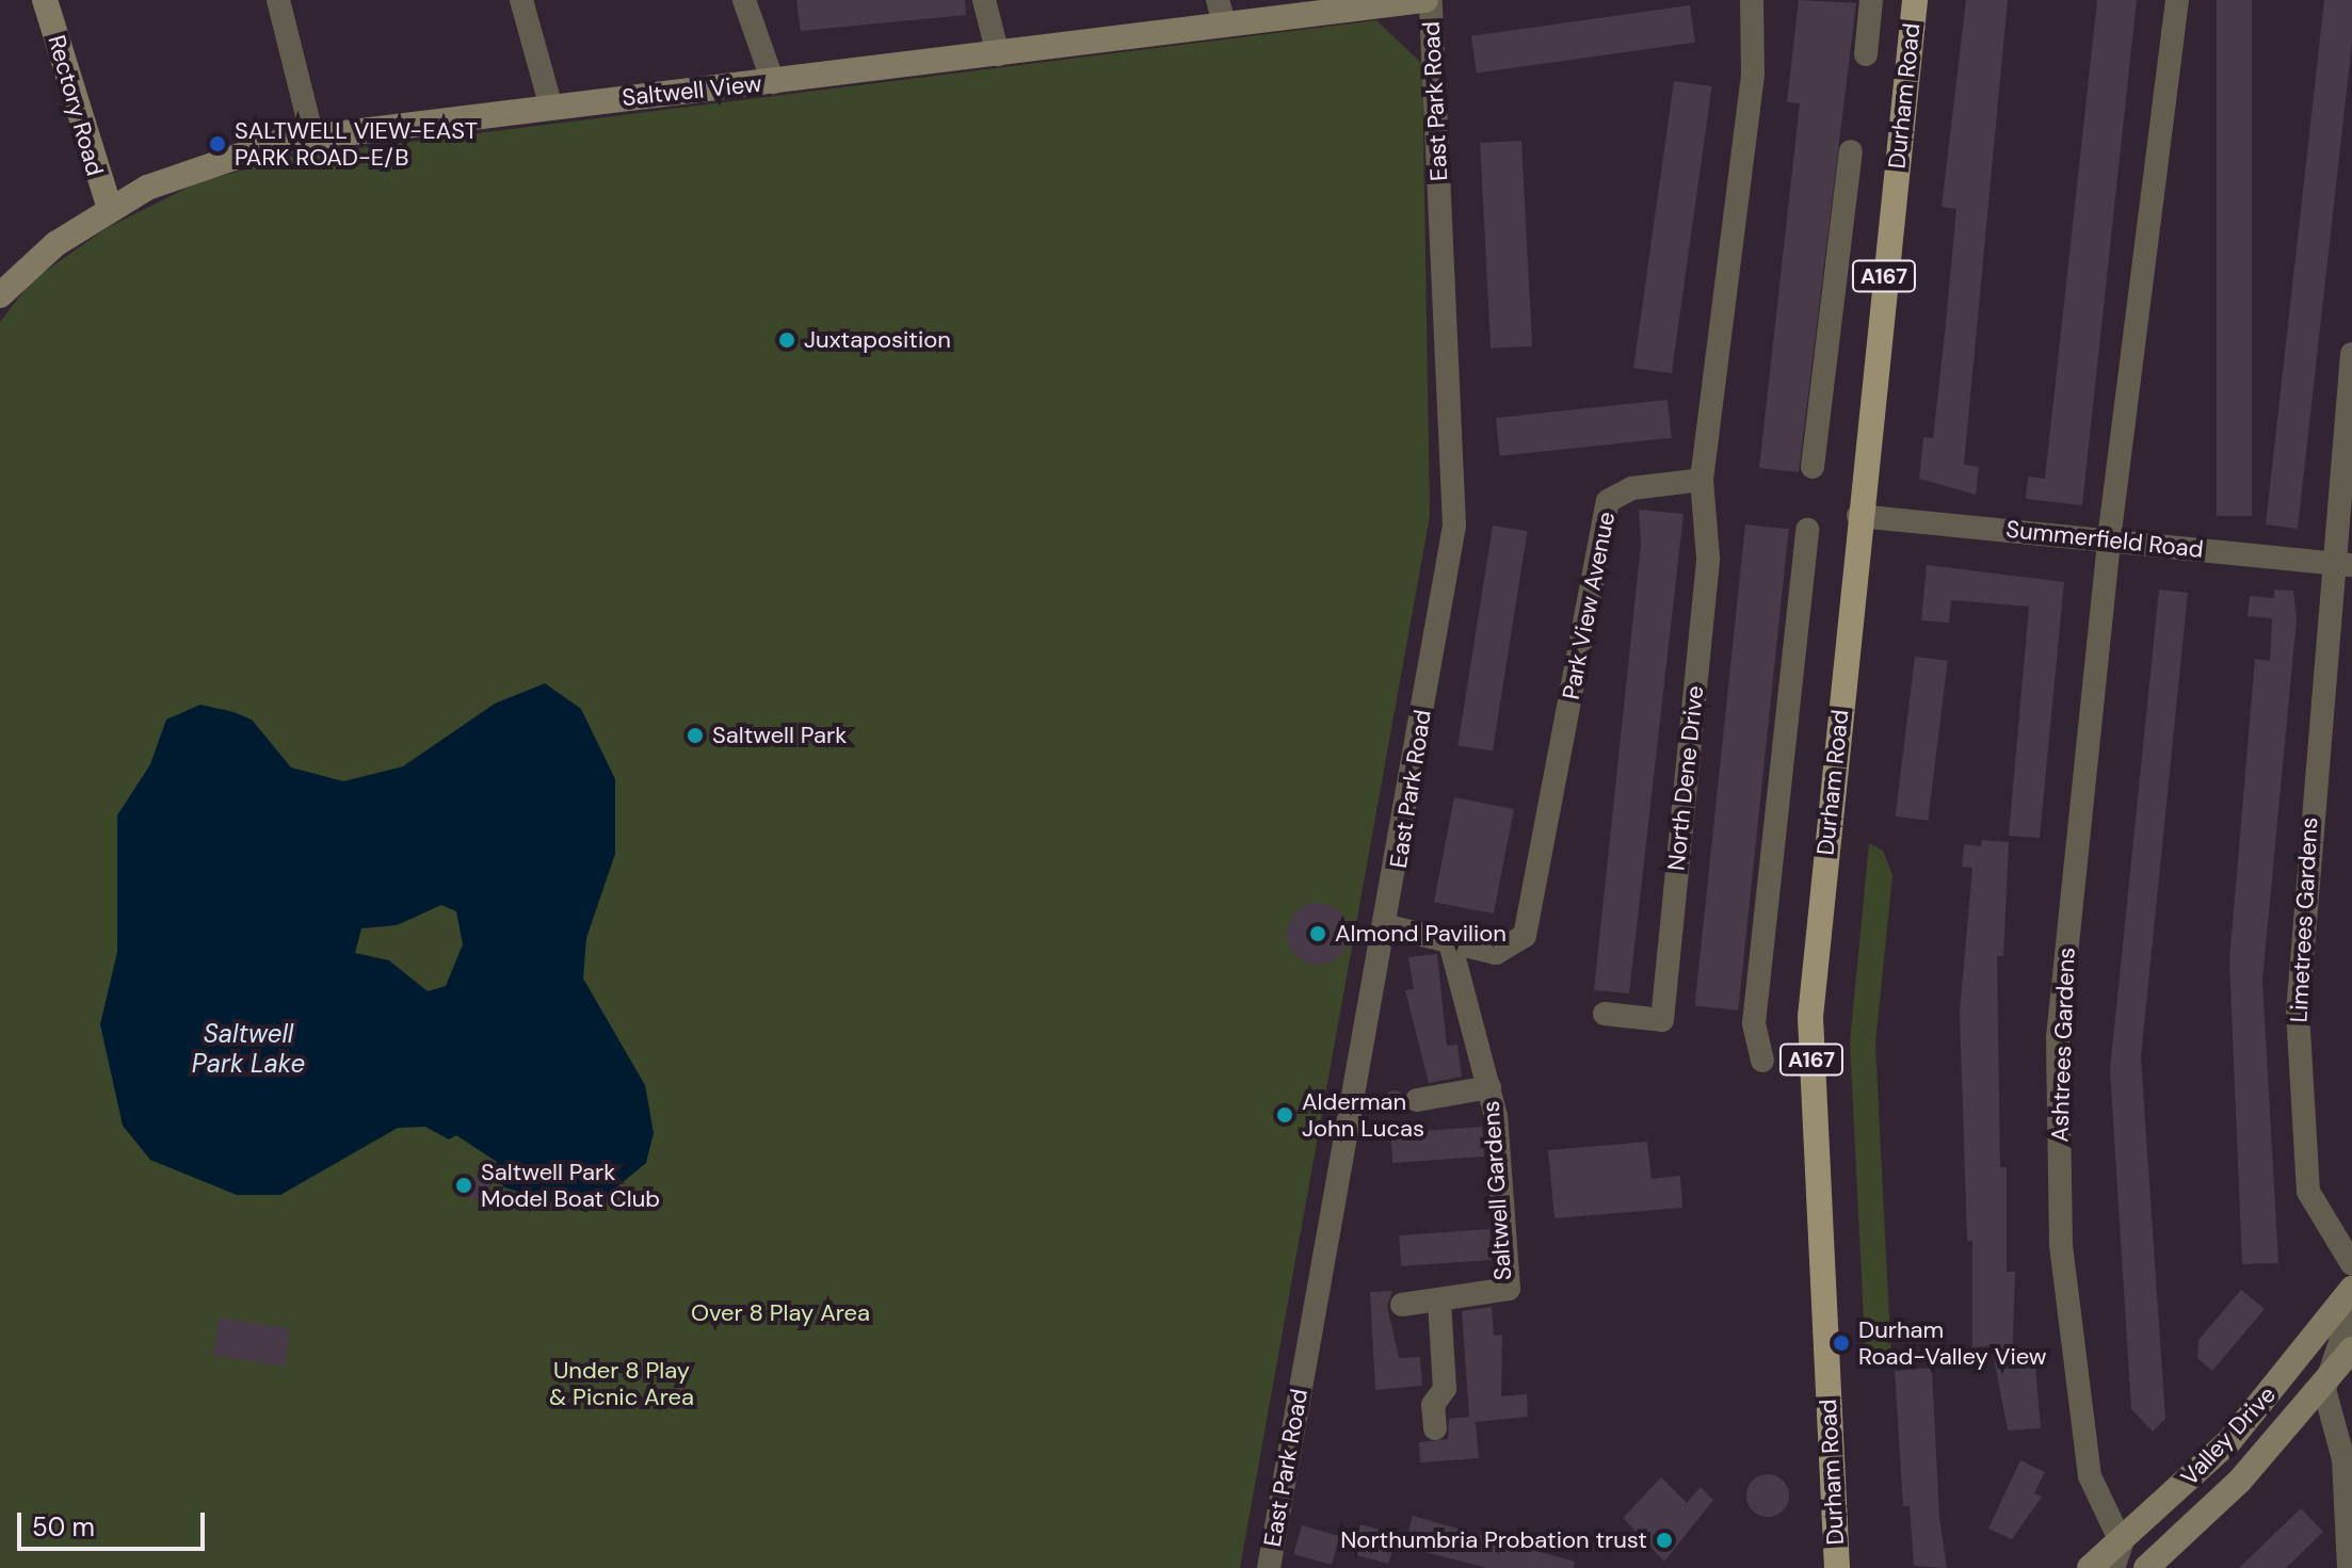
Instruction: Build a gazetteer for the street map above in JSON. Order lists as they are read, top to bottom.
{
  "streets": {
    "main road": ["Durham Road", "A167"],
    "street": [
      "Saltwell View",
      "East Park Road",
      "Rectory Road",
      "Summerfield Road",
      "Park View Avenue",
      "North Dene Drive",
      "Limetrees Gardens",
      "Ashtrees Gardens",
      "Saltwell Gardens",
      "Valley Drive"
    ]
  },
  "crossings": [
    ["Saltwell View", "East Park Road"],
    ["Saltwell View", "Rectory Road"],
    ["Durham Road", "Summerfield Road"],
    ["East Park Road", "Park View Avenue"],
    ["Summerfield Road", "Limetrees Gardens"],
    ["Summerfield Road", "Ashtrees Gardens"],
    ["Park View Avenue", "North Dene Drive"],
    ["Park View Avenue", "Saltwell Gardens"],
    ["Ashtrees Gardens", "Valley Drive"]
  ],
  "water": ["Saltwell Park Lake"],
  "parks": ["Over 8 Play Area", "Under 8 Play & Picnic Area"],
  "places": [
    "SALTWELL VIEW-EAST PARK ROAD-E/B",
    "Juxtaposition",
    "Saltwell Park",
    "Almond Pavilion",
    "Alderman John Lucas",
    "Saltwell Park Model Boat Club",
    "Durham Road-Valley View",
    "Northumbria Probation trust"
  ],
  "scale_bar": "50 m"
}
